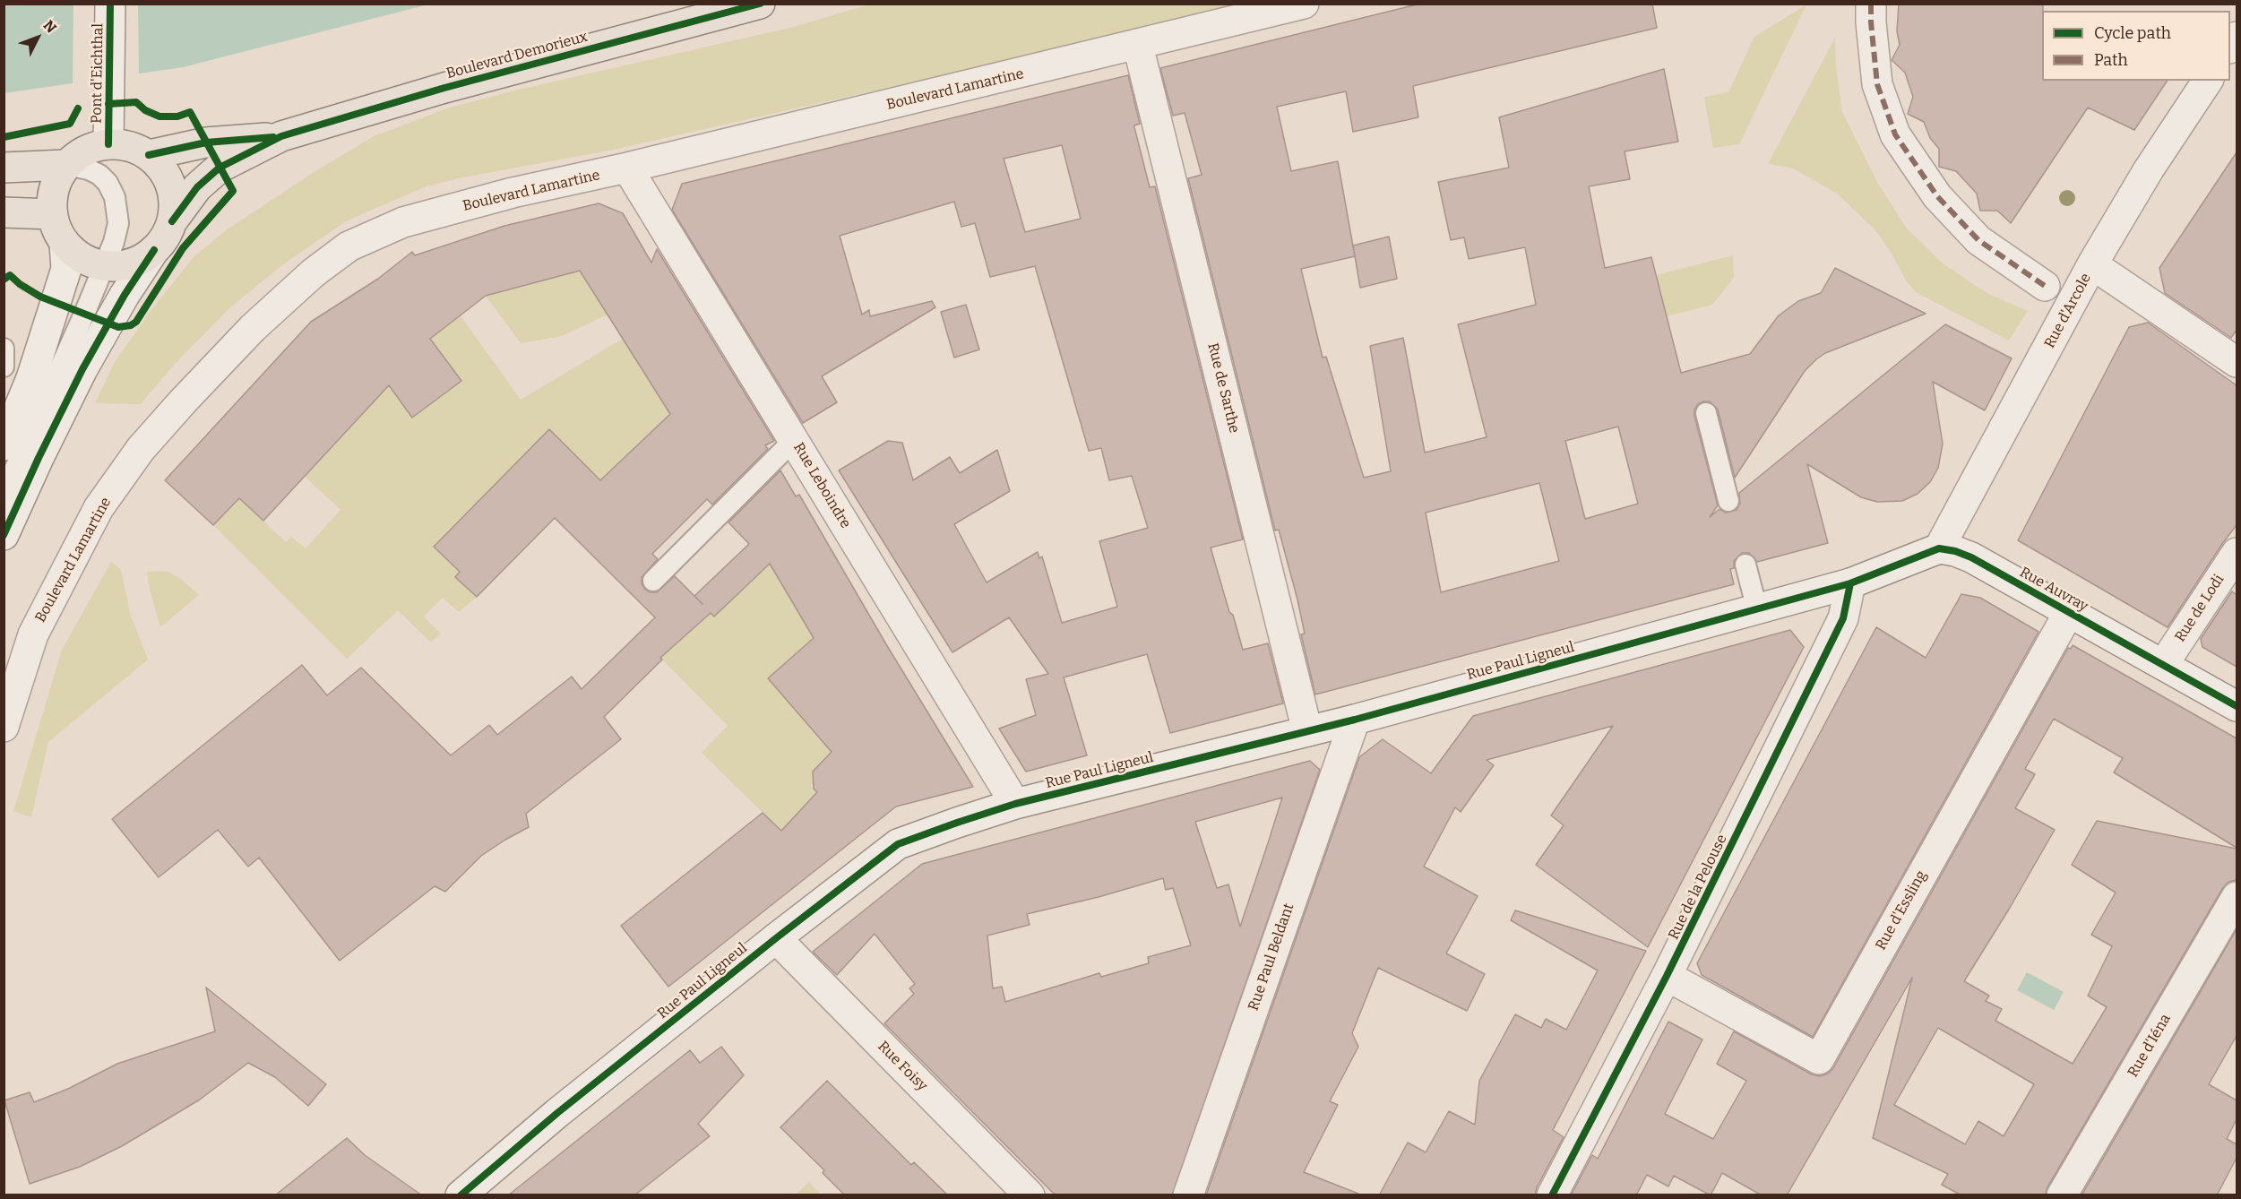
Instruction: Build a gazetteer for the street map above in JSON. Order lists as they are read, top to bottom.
{
  "streets": {
    "main road": ["Boulevard Demorieux"],
    "street": [
      "Pont d'Eichthal",
      "Boulevard Lamartine",
      "Rue d'Arcole",
      "Rue de Sarthe",
      "Rue Leboindre",
      "Rue Auvray",
      "Rue de Lodi",
      "Rue Paul Ligneul",
      "Rue de la Pelouse",
      "Rue d'Essling",
      "Rue Paul Beldant",
      "Rue d'Iéna",
      "Rue Foisy"
    ]
  },
  "crossings": [
    ["Boulevard Lamartine", "Rue de Sarthe"],
    ["Boulevard Lamartine", "Rue Leboindre"],
    ["Rue d'Arcole", "Rue Auvray"],
    ["Rue de Sarthe", "Rue Paul Ligneul"],
    ["Rue Leboindre", "Rue Paul Ligneul"],
    ["Rue Auvray", "Rue de Lodi"],
    ["Rue Auvray", "Rue d'Essling"],
    ["Rue Paul Ligneul", "Rue de la Pelouse"],
    ["Rue Paul Ligneul", "Rue Paul Beldant"],
    ["Rue Paul Ligneul", "Rue Foisy"],
    ["Rue de la Pelouse", "Rue d'Essling"]
  ],
  "legend": ["Cycle path", "Path"],
  "north": "top right"
}
